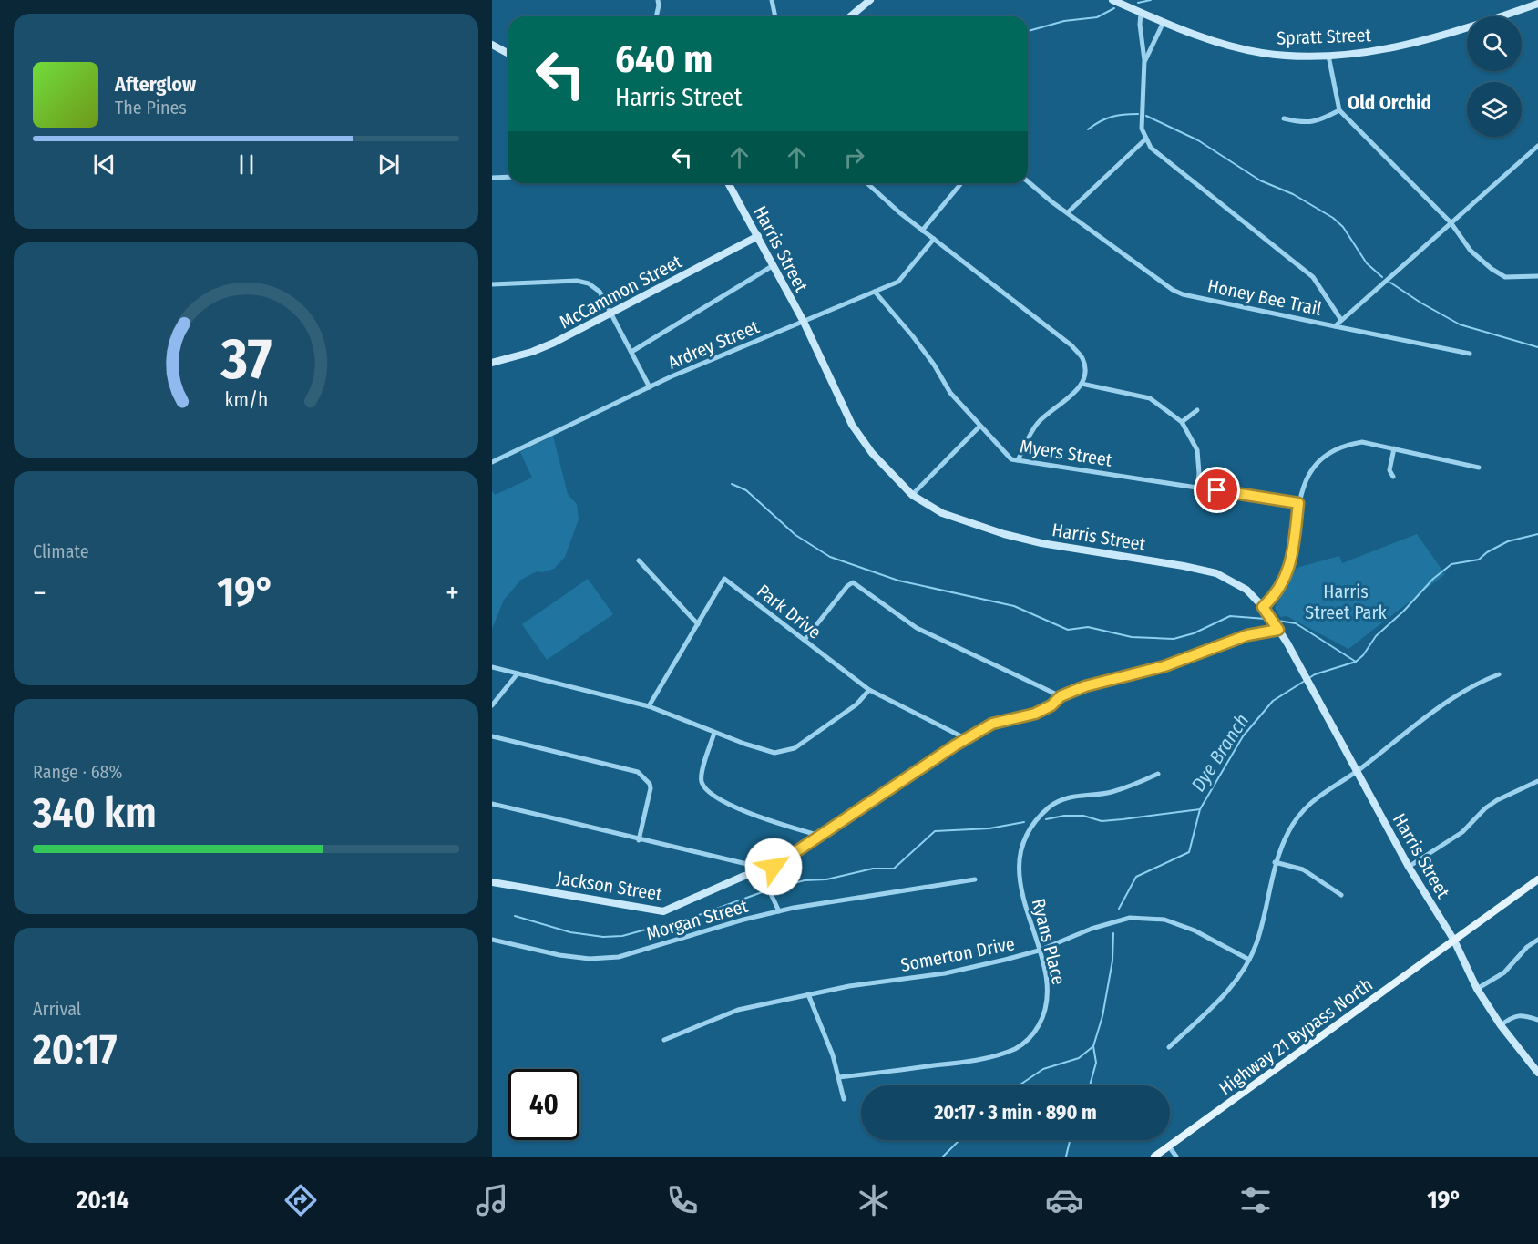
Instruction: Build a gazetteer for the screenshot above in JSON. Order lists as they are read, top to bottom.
{
  "streets": {
    "main road": ["Highway 21 Bypass North"],
    "street": [
      "Spratt Street",
      "Harris Street",
      "McCammon Street",
      "Honey Bee Trail",
      "Ardrey Street",
      "Myers Street",
      "Park Drive",
      "Jackson Street",
      "Morgan Street",
      "Ryans Place",
      "Somerton Drive"
    ]
  },
  "crossings": [
    ["Harris Street", "McCammon Street"],
    ["Harris Street", "Ardrey Street"],
    ["Harris Street", "Jackson Street"],
    ["Harris Street", "Highway 21 Bypass North"],
    ["Ardrey Street", "Myers Street"],
    ["Park Drive", "Jackson Street"],
    ["Ryans Place", "Somerton Drive"]
  ],
  "districts": ["Old Orchid"],
  "water": ["Dye Branch"],
  "parks": ["Harris Street Park"],
  "page": {
    "turn": ["640 m", "Harris Street"],
    "song": ["Afterglow", "The Pines"],
    "tile": [
      "Climate",
      ["Range · 68%", "340 km"],
      ["Arrival", "20:17"]
    ],
    "heat": ["−", "19°", "+"],
    "limit": "40",
    "trip": "20:17 · 3 min · 890 m",
    "tabs": ["20:14", "19°"],
    "gauge": ["37", "km/h"]
  }
}
